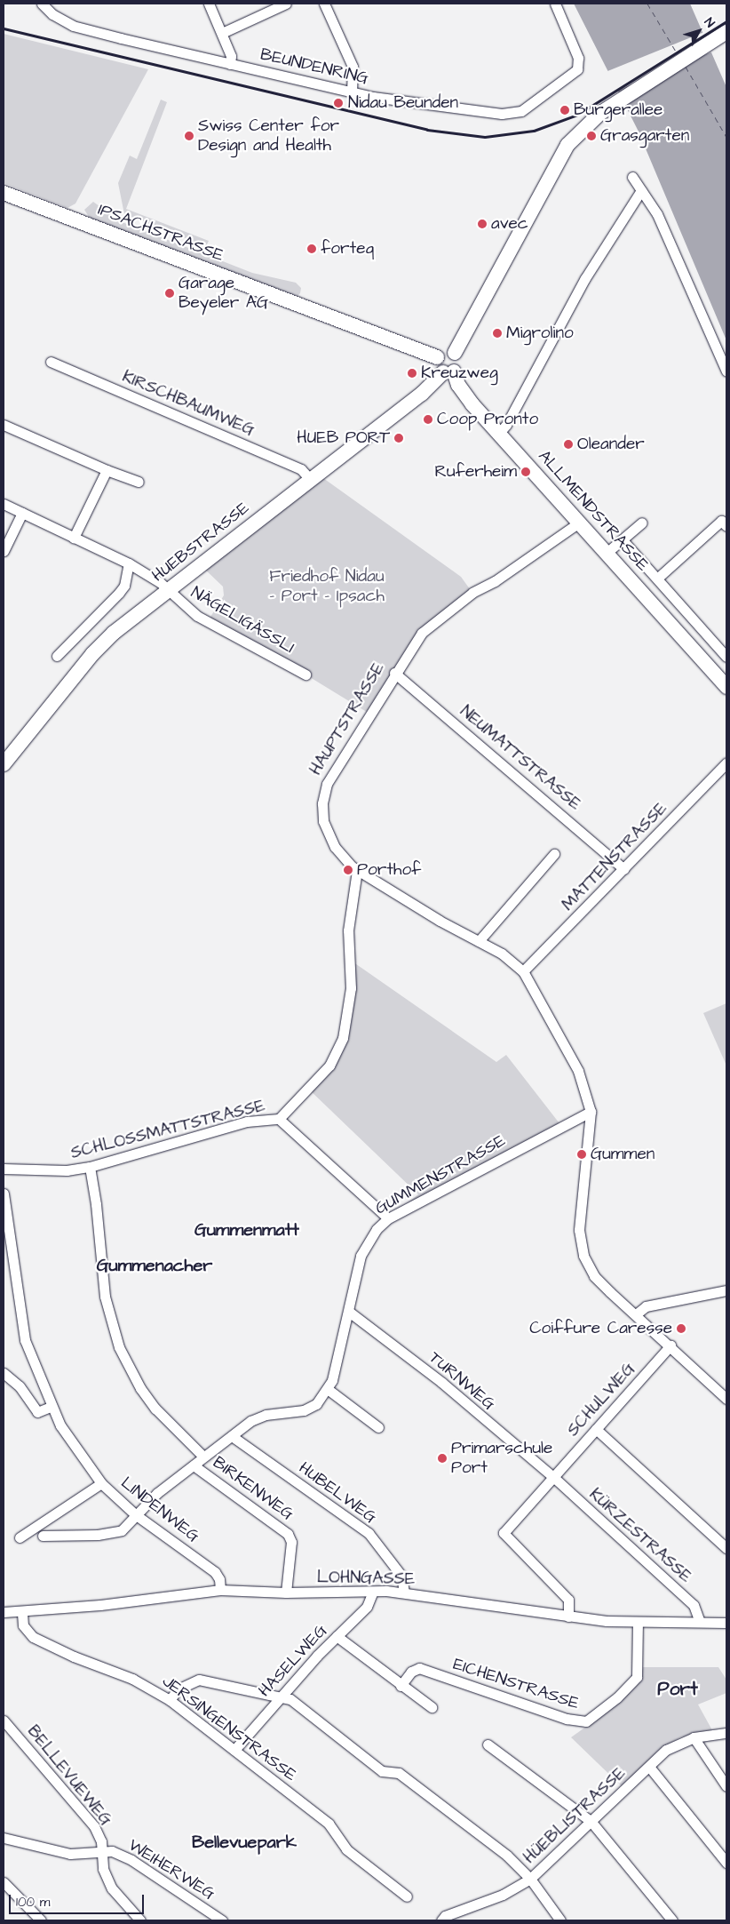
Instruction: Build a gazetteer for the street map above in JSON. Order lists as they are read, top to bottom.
{
  "streets": {
    "main road": ["IPSACHSTRASSE", "ALLMENDSTRASSE", "HUEBSTRASSE"],
    "street": [
      "BEUNDENRING",
      "KIRSCHBAUMWEG",
      "NÄGELIGÄSSLI",
      "HAUPTSTRASSE",
      "NEUMATTSTRASSE",
      "MATTENSTRASSE",
      "SCHLOSSMATTSTRASSE",
      "GUMMENSTRASSE",
      "TURNWEG",
      "SCHULWEG",
      "BIRKENWEG",
      "HUBELWEG",
      "LINDENWEG",
      "KÜRZESTRASSE",
      "LOHNGASSE",
      "HASELWEG",
      "EICHENSTRASSE",
      "JERSINGENSTRASSE",
      "BELLEVUEWEG",
      "HÜEBLISTRASSE",
      "WEIHERWEG"
    ]
  },
  "crossings": [
    ["IPSACHSTRASSE", "ALLMENDSTRASSE"],
    ["IPSACHSTRASSE", "HUEBSTRASSE"],
    ["KIRSCHBAUMWEG", "HUEBSTRASSE"],
    ["ALLMENDSTRASSE", "HUEBSTRASSE"],
    ["ALLMENDSTRASSE", "HAUPTSTRASSE"],
    ["HUEBSTRASSE", "NÄGELIGÄSSLI"],
    ["HAUPTSTRASSE", "NEUMATTSTRASSE"],
    ["HAUPTSTRASSE", "MATTENSTRASSE"],
    ["HAUPTSTRASSE", "SCHLOSSMATTSTRASSE"],
    ["HAUPTSTRASSE", "GUMMENSTRASSE"],
    ["HAUPTSTRASSE", "SCHULWEG"],
    ["NEUMATTSTRASSE", "MATTENSTRASSE"],
    ["GUMMENSTRASSE", "TURNWEG"],
    ["TURNWEG", "SCHULWEG"],
    ["TURNWEG", "KÜRZESTRASSE"],
    ["SCHULWEG", "KÜRZESTRASSE"],
    ["SCHULWEG", "LOHNGASSE"],
    ["BIRKENWEG", "LOHNGASSE"],
    ["HUBELWEG", "LOHNGASSE"],
    ["LINDENWEG", "LOHNGASSE"],
    ["KÜRZESTRASSE", "LOHNGASSE"],
    ["LOHNGASSE", "HASELWEG"],
    ["LOHNGASSE", "EICHENSTRASSE"],
    ["LOHNGASSE", "JERSINGENSTRASSE"],
    ["HASELWEG", "JERSINGENSTRASSE"],
    ["BELLEVUEWEG", "WEIHERWEG"]
  ],
  "districts": [
    "Gummenmatt",
    "Gummenacher",
    "Port",
    "Bellevuepark"
  ],
  "parks": ["Friedhof Nidau - Port - Ipsach"],
  "places": [
    "Nidau Beunden",
    "Burgerallee",
    "Swiss Center for Design and Health",
    "Grasgarten",
    "avec",
    "forteq",
    "Garage Beyeler AG",
    "Migrolino",
    "Kreuzweg",
    "Coop Pronto",
    "HUEB PORT",
    "Oleander",
    "Ruferheim",
    "Porthof",
    "Gummen",
    "Coiffure Caresse",
    "Primarschule Port"
  ],
  "scale_bar": "100 m",
  "north": "top right"
}
